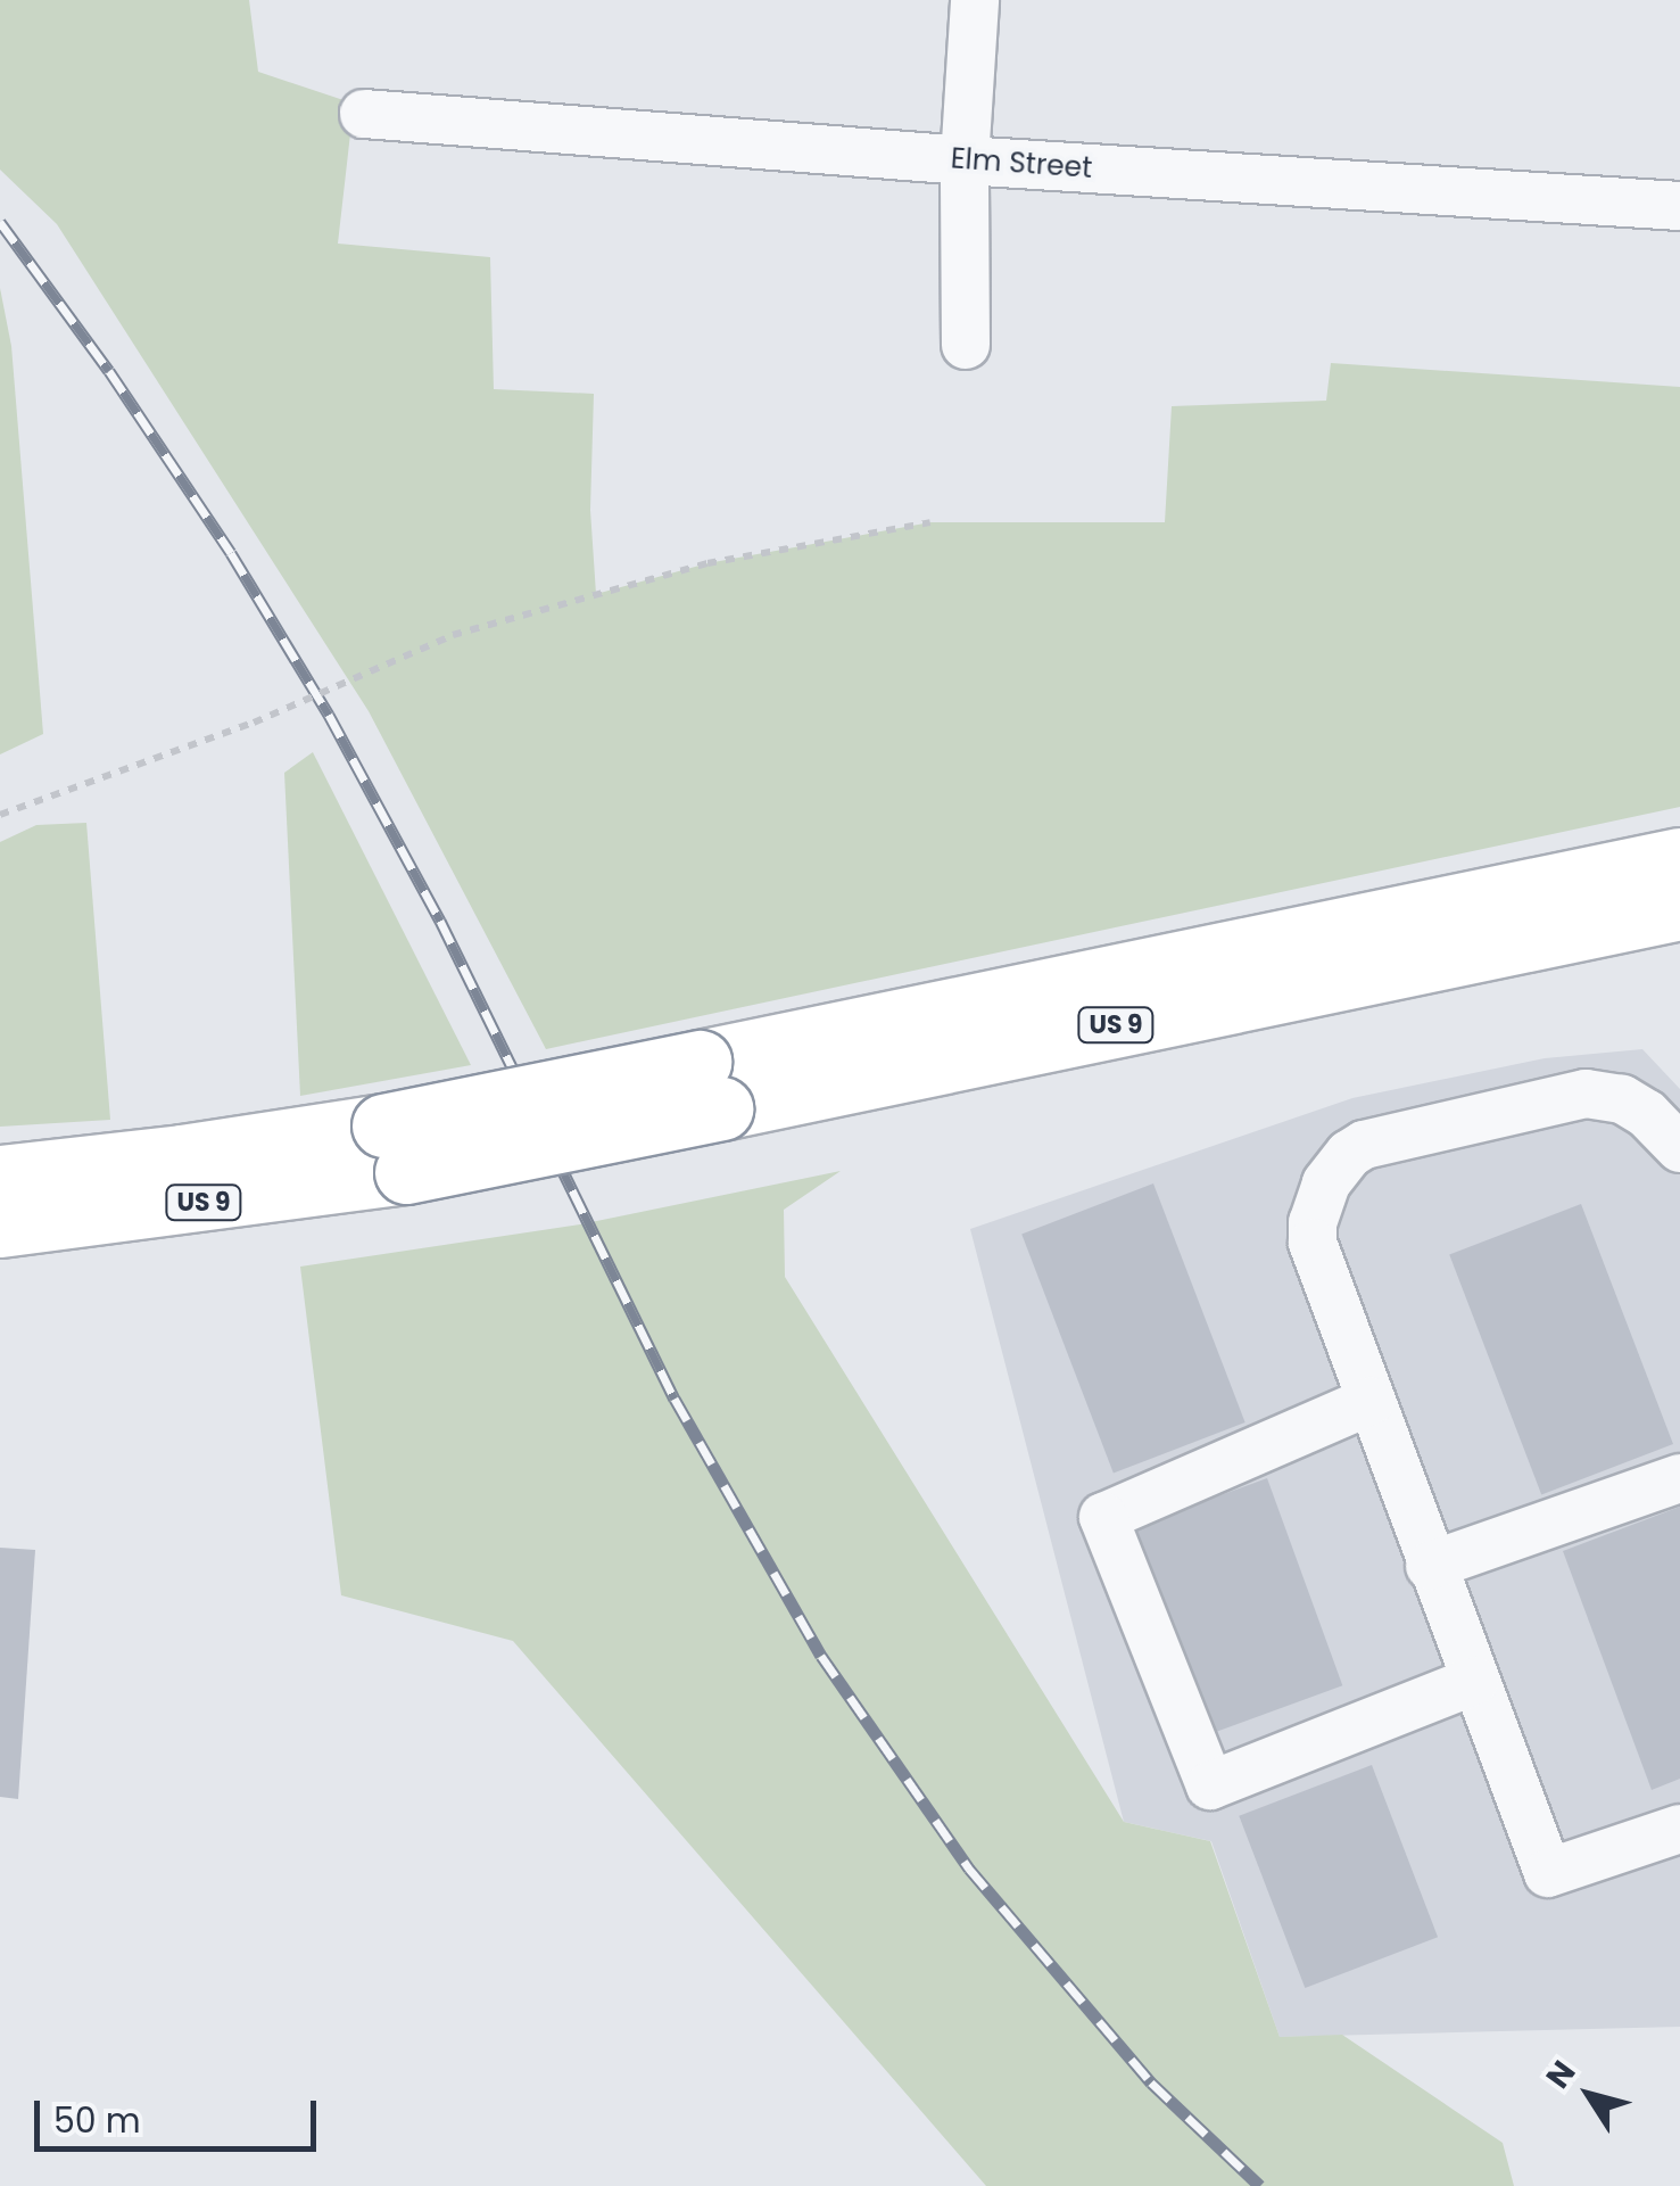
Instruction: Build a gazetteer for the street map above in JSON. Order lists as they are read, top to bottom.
{
  "streets": {
    "highway": ["US 9"],
    "street": ["Elm Street"]
  },
  "scale_bar": "50 m",
  "north": "top left"
}
